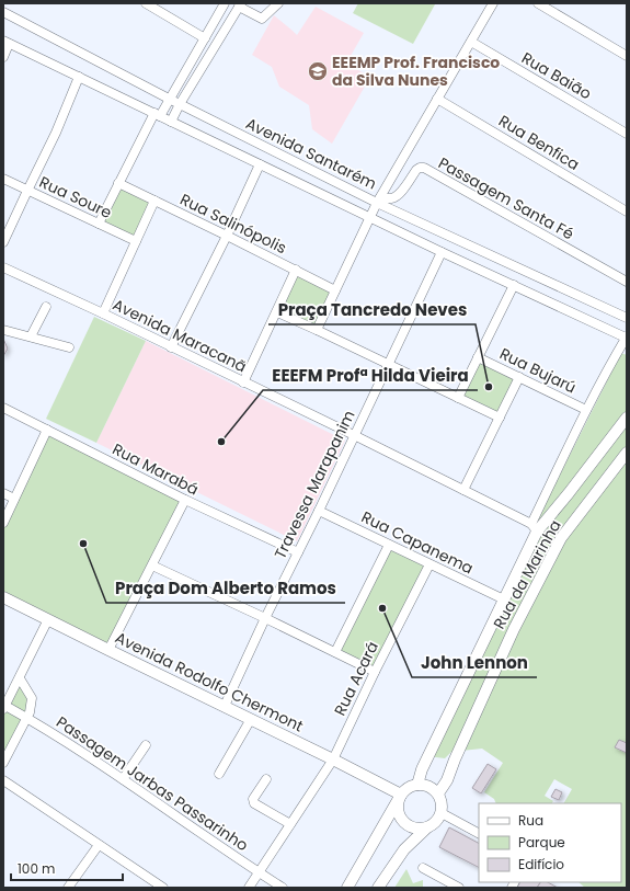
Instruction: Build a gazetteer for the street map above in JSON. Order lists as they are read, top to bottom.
{
  "streets": {
    "main road": ["Rua da Marinha", "Avenida Rodolfo Chermont"],
    "street": [
      "Rua Baião",
      "Rua Benfica",
      "Avenida Santarém",
      "Rua Soure",
      "Passagem Santa Fé",
      "Rua Salinópolis",
      "Avenida Maracanã",
      "Rua Bujarú",
      "Rua Marabá",
      "Travessa Marapanim",
      "Rua Capanema",
      "Rua Acará",
      "Passagem Jarbas Passarinho"
    ]
  },
  "crossings": [
    ["Avenida Santarém", "Passagem Santa Fé"],
    ["Avenida Santarém", "Travessa Marapanim"],
    ["Avenida Santarém", "Rua da Marinha"],
    ["Avenida Maracanã", "Travessa Marapanim"],
    ["Avenida Maracanã", "Rua da Marinha"],
    ["Rua Bujarú", "Rua da Marinha"],
    ["Rua Marabá", "Travessa Marapanim"],
    ["Travessa Marapanim", "Rua Capanema"],
    ["Travessa Marapanim", "Avenida Rodolfo Chermont"],
    ["Rua Capanema", "Rua da Marinha"],
    ["Rua Capanema", "Rua Acará"],
    ["Rua da Marinha", "Avenida Rodolfo Chermont"],
    ["Rua Acará", "Avenida Rodolfo Chermont"],
    ["Rua Acará", "Passagem Jarbas Passarinho"]
  ],
  "places": {
    "school or university": ["EEEMP Prof. Francisco da Silva Nunes"],
    "other": [
      "Praça Tancredo Neves",
      "EEEFM Profª Hilda Vieira",
      "Praça Dom Alberto Ramos",
      "John Lennon"
    ]
  },
  "legend": ["Rua", "Parque", "Edifício"],
  "scale_bar": "100 m"
}
